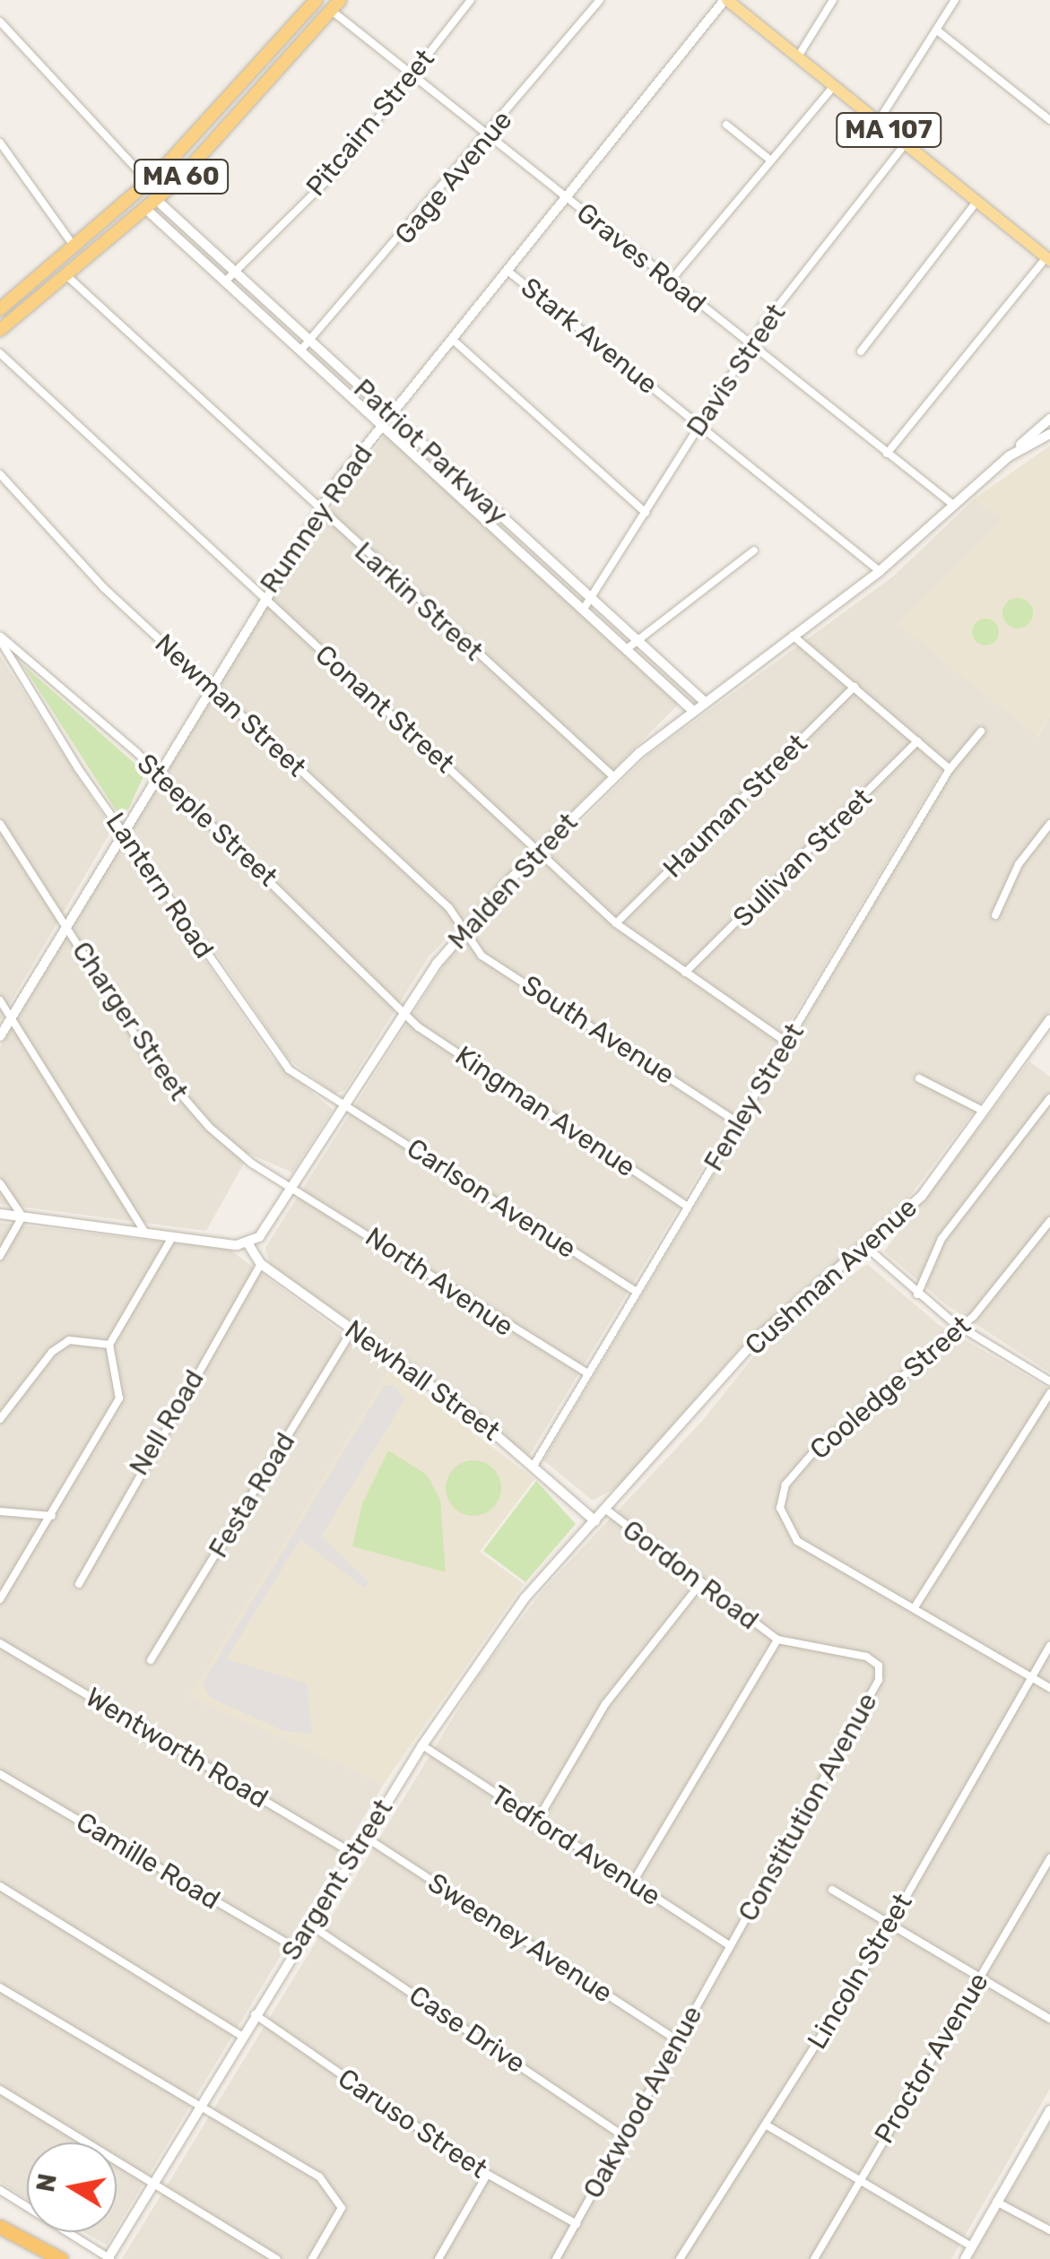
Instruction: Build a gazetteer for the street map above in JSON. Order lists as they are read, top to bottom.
{
  "streets": {
    "highway": ["MA 60"],
    "main road": ["MA 107"],
    "street": [
      "Pitcairn Street",
      "Gage Avenue",
      "Graves Road",
      "Stark Avenue",
      "Davis Street",
      "Patriot Parkway",
      "Rumney Road",
      "Larkin Street",
      "Newman Street",
      "Conant Street",
      "Hauman Street",
      "Steeple Street",
      "Sullivan Street",
      "Malden Street",
      "Lantern Road",
      "Charger Street",
      "South Avenue",
      "Fenley Street",
      "Kingman Avenue",
      "Carlson Avenue",
      "Cushman Avenue",
      "North Avenue",
      "Newhall Street",
      "Cooledge Street",
      "Nell Road",
      "Festa Road",
      "Gordon Road",
      "Wentworth Road",
      "Constitution Avenue",
      "Tedford Avenue",
      "Camille Road",
      "Sargent Street",
      "Sweeney Avenue",
      "Lincoln Street",
      "Case Drive",
      "Proctor Avenue",
      "Oakwood Avenue",
      "Caruso Street"
    ]
  },
  "crossings": [
    ["Pitcairn Street", "Graves Road"],
    ["Pitcairn Street", "Patriot Parkway"],
    ["MA 107", "Davis Street"],
    ["MA 107", "Rumney Road"],
    ["MA 60", "Graves Road"],
    ["MA 60", "Patriot Parkway"],
    ["MA 60", "Larkin Street"],
    ["Gage Avenue", "Graves Road"],
    ["Gage Avenue", "Patriot Parkway"],
    ["Graves Road", "Davis Street"],
    ["Graves Road", "Rumney Road"],
    ["Graves Road", "Malden Street"],
    ["Stark Avenue", "Davis Street"],
    ["Stark Avenue", "Rumney Road"],
    ["Stark Avenue", "Malden Street"],
    ["Davis Street", "Patriot Parkway"],
    ["Patriot Parkway", "Rumney Road"],
    ["Patriot Parkway", "Malden Street"],
    ["Rumney Road", "Larkin Street"],
    ["Rumney Road", "Newman Street"],
    ["Rumney Road", "Conant Street"],
    ["Rumney Road", "Steeple Street"],
    ["Rumney Road", "Lantern Road"],
    ["Rumney Road", "Charger Street"],
    ["Larkin Street", "Malden Street"],
    ["Newman Street", "Malden Street"],
    ["Newman Street", "South Avenue"],
    ["Conant Street", "Hauman Street"],
    ["Conant Street", "Sullivan Street"],
    ["Conant Street", "Malden Street"],
    ["Conant Street", "Fenley Street"],
    ["Steeple Street", "Malden Street"],
    ["Steeple Street", "Lantern Road"],
    ["Steeple Street", "Kingman Avenue"],
    ["Malden Street", "Lantern Road"],
    ["Malden Street", "Charger Street"],
    ["Malden Street", "South Avenue"],
    ["Malden Street", "Kingman Avenue"],
    ["Malden Street", "Carlson Avenue"],
    ["Malden Street", "North Avenue"],
    ["Malden Street", "Newhall Street"],
    ["Lantern Road", "Carlson Avenue"],
    ["Charger Street", "North Avenue"],
    ["South Avenue", "Fenley Street"],
    ["Fenley Street", "Kingman Avenue"],
    ["Fenley Street", "Carlson Avenue"],
    ["Fenley Street", "North Avenue"],
    ["Fenley Street", "Newhall Street"],
    ["Cushman Avenue", "Newhall Street"],
    ["Cushman Avenue", "Gordon Road"],
    ["Cushman Avenue", "Sargent Street"],
    ["Newhall Street", "Nell Road"],
    ["Newhall Street", "Festa Road"],
    ["Newhall Street", "Sargent Street"],
    ["Gordon Road", "Constitution Avenue"],
    ["Wentworth Road", "Sargent Street"],
    ["Constitution Avenue", "Tedford Avenue"],
    ["Constitution Avenue", "Oakwood Avenue"],
    ["Tedford Avenue", "Sargent Street"],
    ["Tedford Avenue", "Oakwood Avenue"],
    ["Camille Road", "Sargent Street"],
    ["Sargent Street", "Sweeney Avenue"],
    ["Sargent Street", "Case Drive"],
    ["Sargent Street", "Caruso Street"],
    ["Sweeney Avenue", "Oakwood Avenue"],
    ["Case Drive", "Oakwood Avenue"],
    ["Oakwood Avenue", "Caruso Street"]
  ],
  "north": "left"
}
